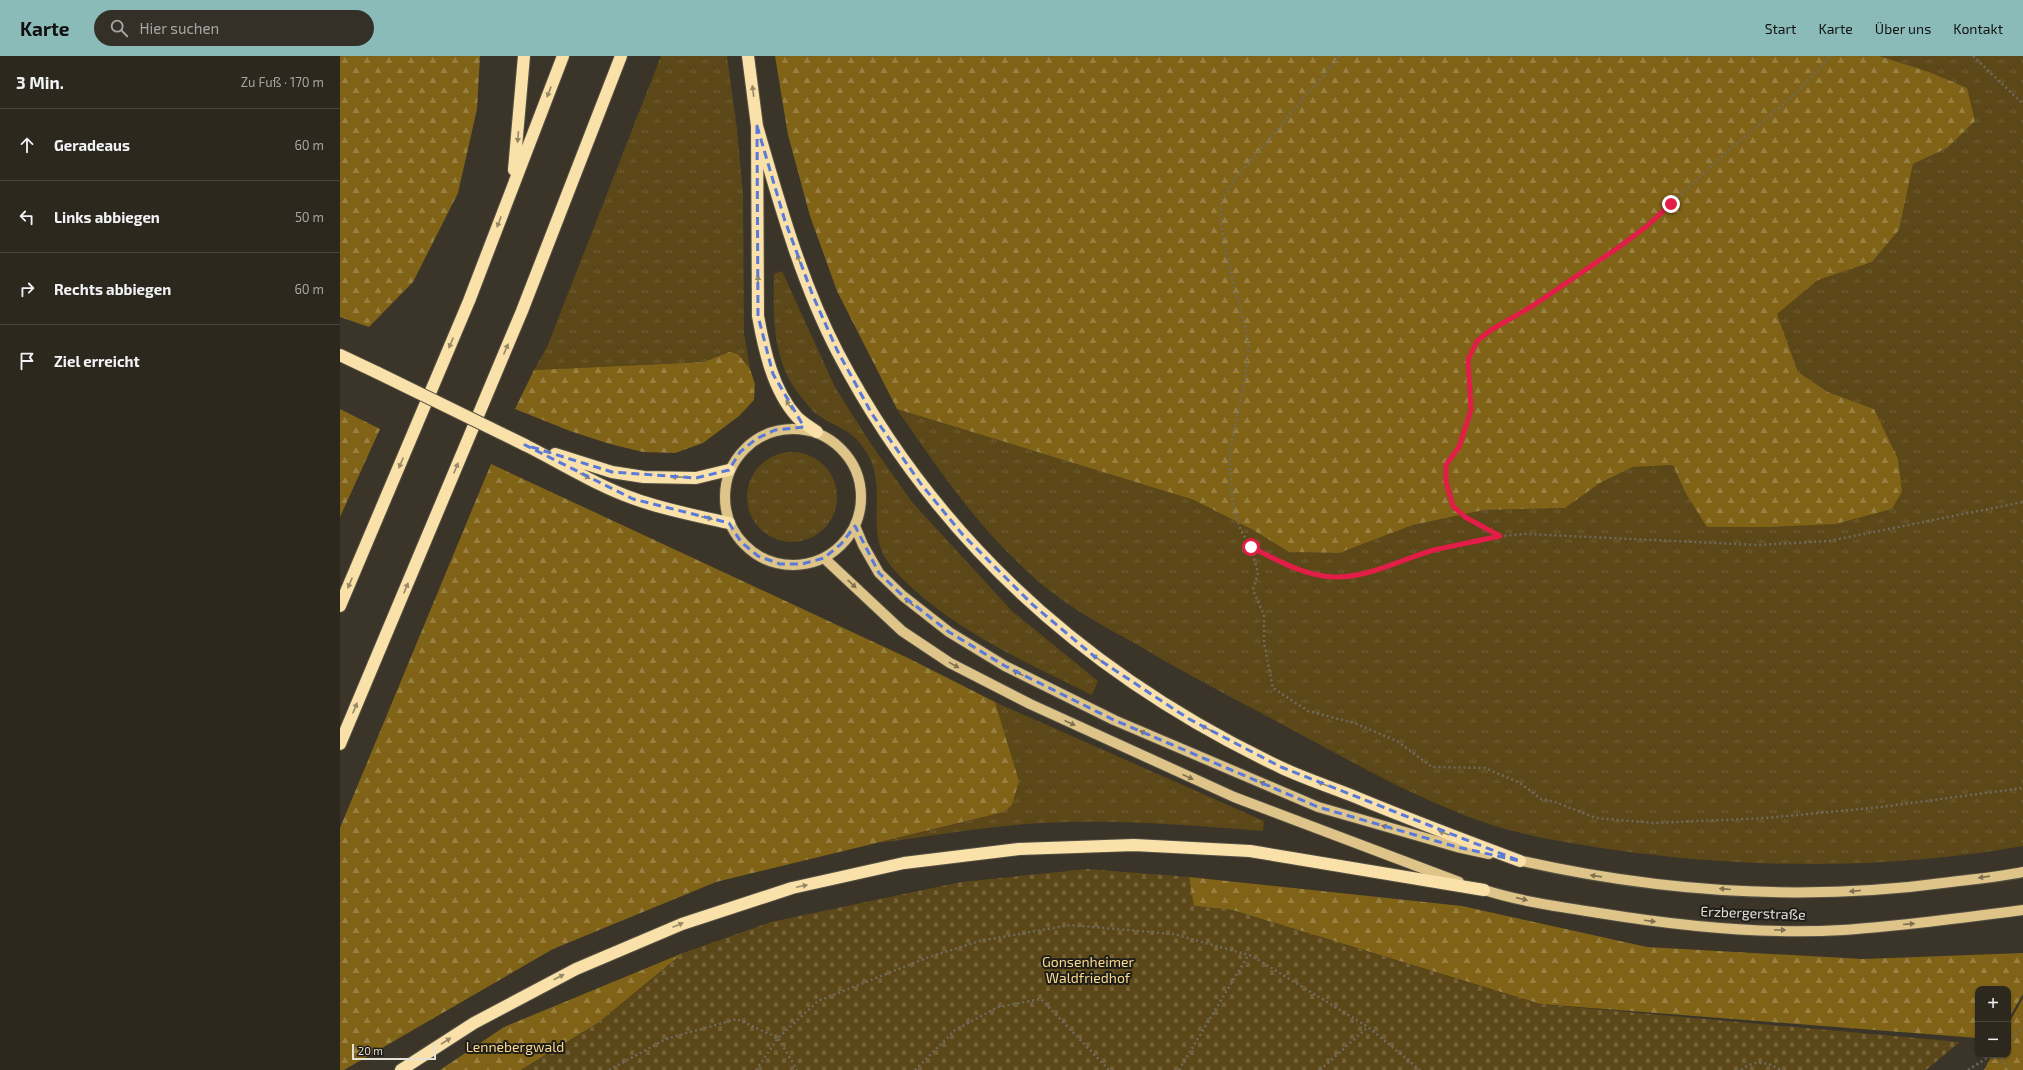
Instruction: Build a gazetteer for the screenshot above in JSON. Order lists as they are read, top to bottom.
{
  "streets": {
    "main road": ["Erzbergerstraße"]
  },
  "parks": ["Gonsenheimer Waldfriedhof", "Lennebergwald"],
  "scale_bar": "20 m",
  "page": {
    "header": "Karte",
    "search": "Hier suchen",
    "nav": [
      "Start",
      "Karte",
      "Über uns",
      "Kontakt"
    ],
    "heading": ["3 Min.", "Zu Fuß · 170 m"],
    "list": [
      ["Geradeaus", "60 m"],
      ["Links abbiegen", "50 m"],
      ["Rechts abbiegen", "60 m"],
      "Ziel erreicht"
    ],
    "map_buttons": ["+", "−"],
    "scale": "20 m"
  }
}
